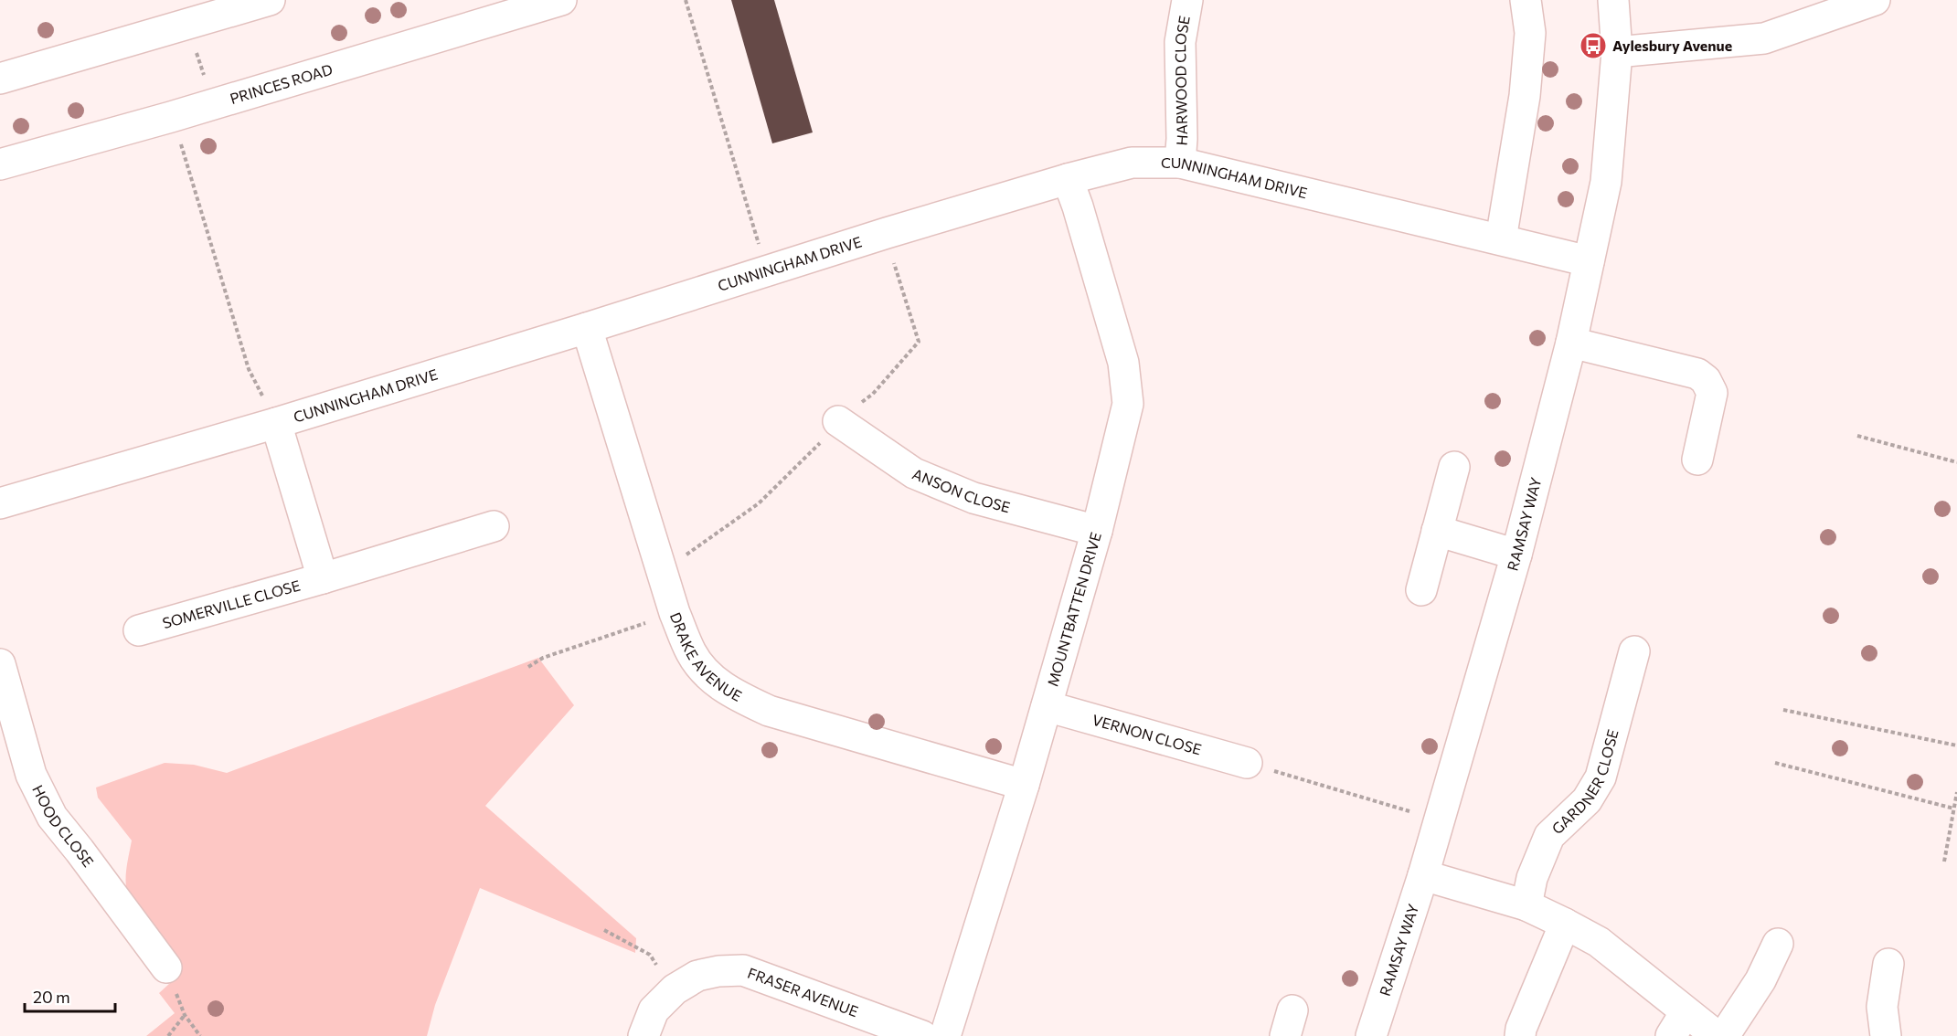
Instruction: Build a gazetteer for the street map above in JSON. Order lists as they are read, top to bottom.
{
  "streets": {
    "street": [
      "HARWOOD CLOSE",
      "PRINCES ROAD",
      "CUNNINGHAM DRIVE",
      "ANSON CLOSE",
      "RAMSAY WAY",
      "SOMERVILLE CLOSE",
      "MOUNTBATTEN DRIVE",
      "DRAKE AVENUE",
      "VERNON CLOSE",
      "GARDNER CLOSE",
      "HOOD CLOSE",
      "FRASER AVENUE"
    ]
  },
  "crossings": [
    ["HARWOOD CLOSE", "CUNNINGHAM DRIVE"],
    ["CUNNINGHAM DRIVE", "RAMSAY WAY"],
    ["CUNNINGHAM DRIVE", "MOUNTBATTEN DRIVE"],
    ["CUNNINGHAM DRIVE", "DRAKE AVENUE"],
    ["ANSON CLOSE", "MOUNTBATTEN DRIVE"],
    ["MOUNTBATTEN DRIVE", "DRAKE AVENUE"],
    ["MOUNTBATTEN DRIVE", "VERNON CLOSE"]
  ],
  "places": {
    "bus stop": ["Aylesbury Avenue"]
  },
  "scale_bar": "20 m"
}
